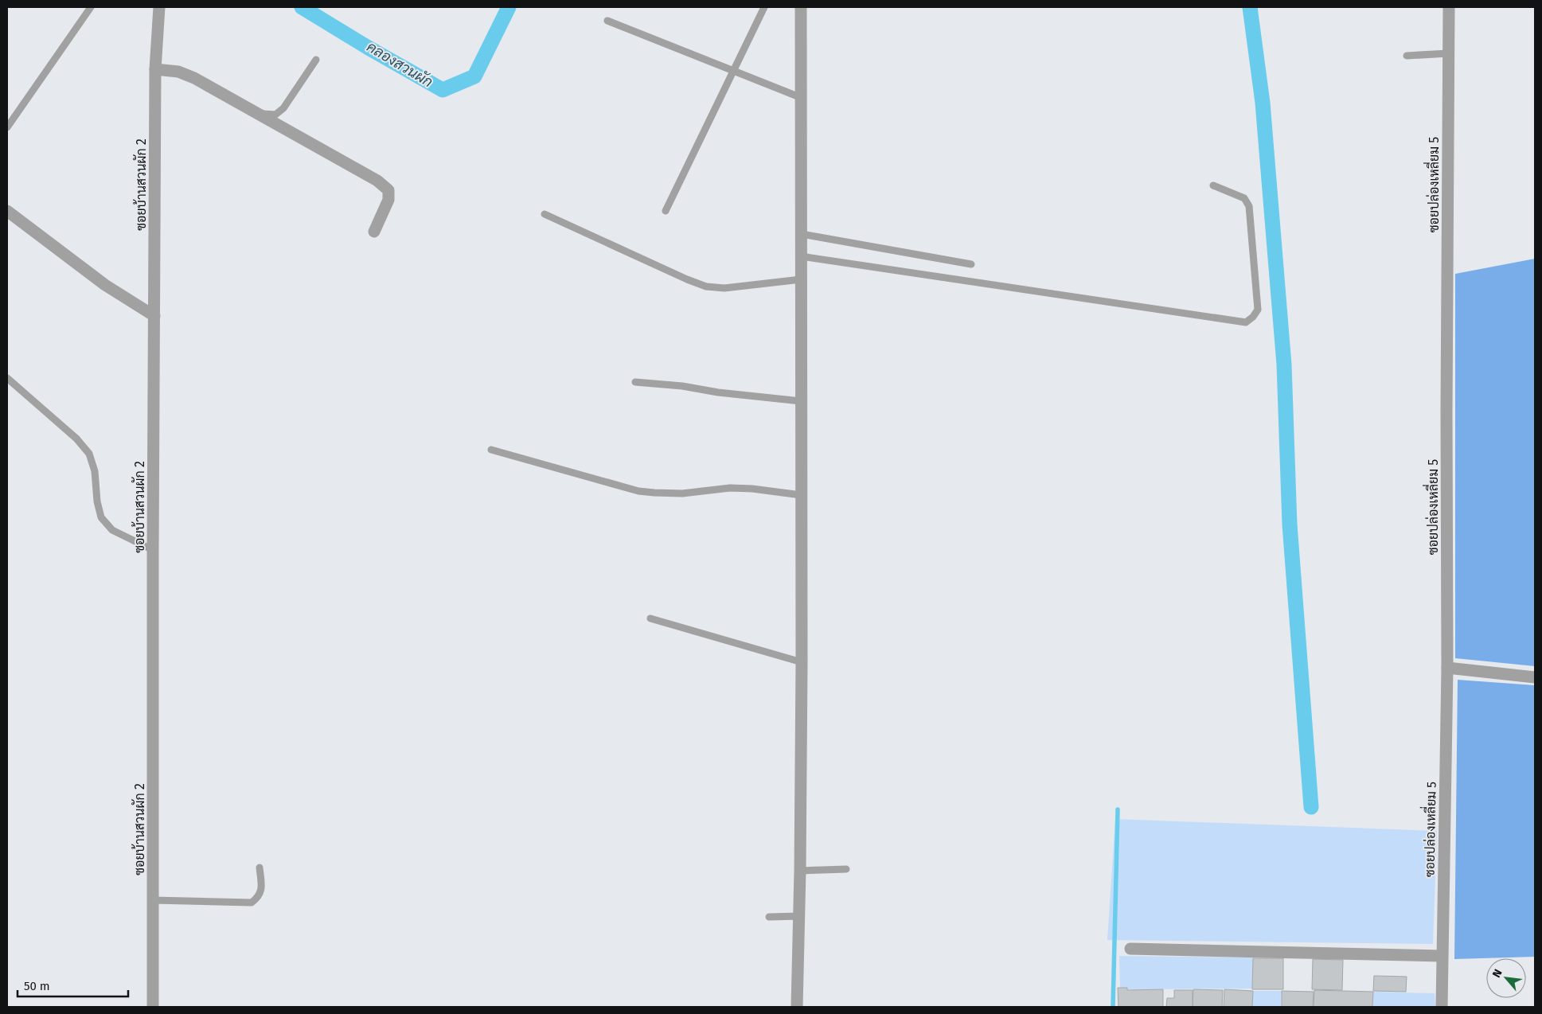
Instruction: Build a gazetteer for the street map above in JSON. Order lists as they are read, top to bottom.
{
  "streets": {
    "street": ["ซอยบ้านสวนผัก 2", "ซอยปล่องเหลี่ยม 5"]
  },
  "water": ["คลองสวนผัก"],
  "scale_bar": "50 m",
  "north": "top left"
}
